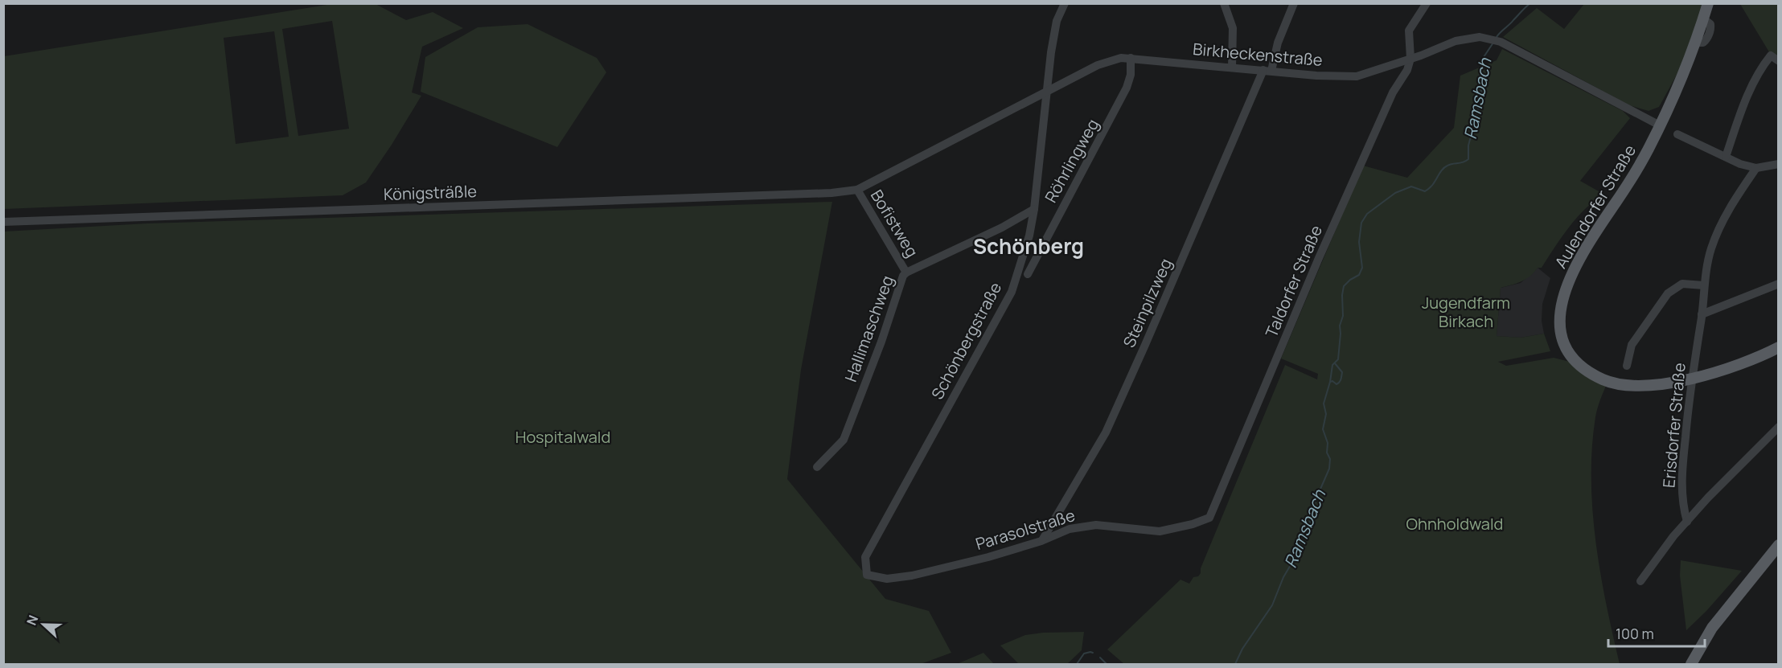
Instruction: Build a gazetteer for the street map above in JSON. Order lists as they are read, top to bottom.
{
  "streets": {
    "main road": ["Aulendorfer Straße"],
    "street": [
      "Birkheckenstraße",
      "Röhrlingweg",
      "Königsträßle",
      "Bofistweg",
      "Taldorfer Straße",
      "Steinpilzweg",
      "Hallimaschweg",
      "Schönbergstraße",
      "Erisdorfer Straße",
      "Parasolstraße"
    ]
  },
  "crossings": [
    ["Birkheckenstraße", "Röhrlingweg"],
    ["Birkheckenstraße", "Königsträßle"],
    ["Birkheckenstraße", "Aulendorfer Straße"],
    ["Birkheckenstraße", "Bofistweg"],
    ["Birkheckenstraße", "Taldorfer Straße"],
    ["Birkheckenstraße", "Steinpilzweg"],
    ["Birkheckenstraße", "Schönbergstraße"],
    ["Königsträßle", "Bofistweg"],
    ["Aulendorfer Straße", "Erisdorfer Straße"],
    ["Bofistweg", "Hallimaschweg"],
    ["Taldorfer Straße", "Parasolstraße"],
    ["Steinpilzweg", "Parasolstraße"],
    ["Hallimaschweg", "Schönbergstraße"],
    ["Schönbergstraße", "Parasolstraße"]
  ],
  "districts": ["Schönberg"],
  "water": ["Ramsbach"],
  "parks": ["Jugendfarm Birkach", "Hospitalwald", "Ohnholdwald"],
  "scale_bar": "100 m",
  "north": "left"
}
